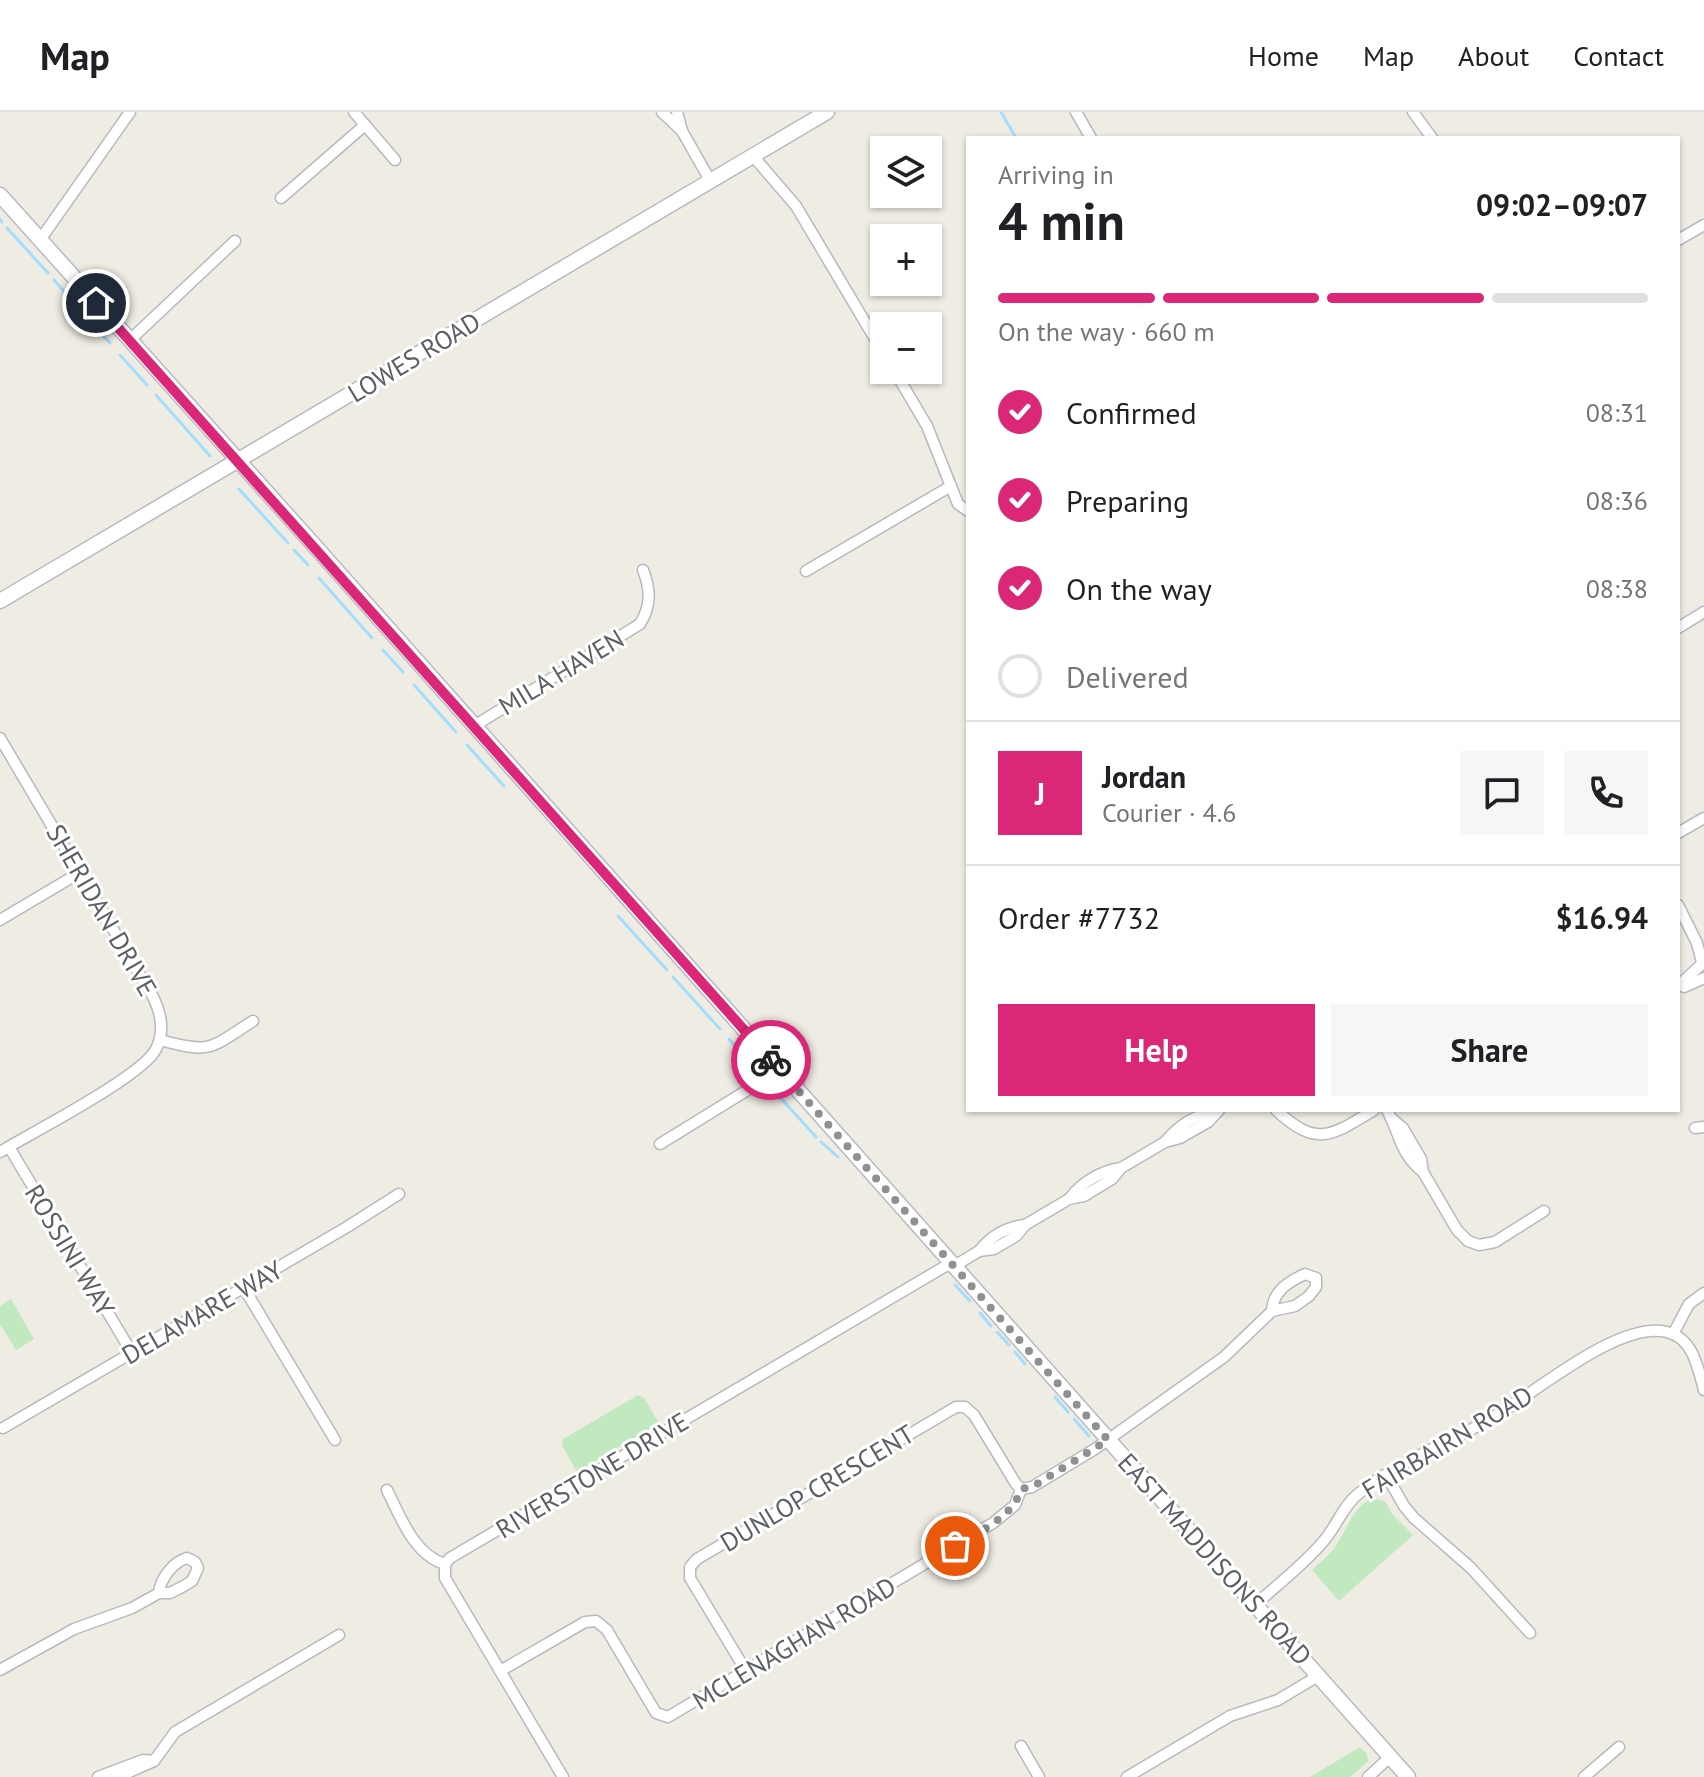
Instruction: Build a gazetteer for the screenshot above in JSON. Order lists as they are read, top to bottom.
{
  "streets": {
    "street": [
      "LOWES ROAD",
      "MILA HAVEN",
      "SHERIDAN DRIVE",
      "ROSSINI WAY",
      "DELAMARE WAY",
      "FAIRBAIRN ROAD",
      "RIVERSTONE DRIVE",
      "DUNLOP CRESCENT",
      "EAST MADDISONS ROAD",
      "MCLENAGHAN ROAD"
    ]
  },
  "crossings": [
    ["LOWES ROAD", "EAST MADDISONS ROAD"],
    ["MILA HAVEN", "EAST MADDISONS ROAD"],
    ["ROSSINI WAY", "DELAMARE WAY"],
    ["FAIRBAIRN ROAD", "EAST MADDISONS ROAD"],
    ["RIVERSTONE DRIVE", "EAST MADDISONS ROAD"],
    ["DUNLOP CRESCENT", "MCLENAGHAN ROAD"],
    ["EAST MADDISONS ROAD", "MCLENAGHAN ROAD"]
  ],
  "page": {
    "header": "Map",
    "nav": [
      "Home",
      "Map",
      "About",
      "Contact"
    ],
    "map_buttons": ["+", "−"],
    "heading": ["4 min", "Arriving in", "09:02–09:07"],
    "panel": [
      "Jordan",
      "Courier · 4.6",
      "Order #7732",
      "$16.94"
    ],
    "bar": "On the way · 660 m",
    "list": [
      ["Confirmed", "08:31"],
      ["Preparing", "08:36"],
      ["On the way", "08:38"],
      "Delivered"
    ],
    "round": "J",
    "buttons": ["Help", "Share"]
  }
}
